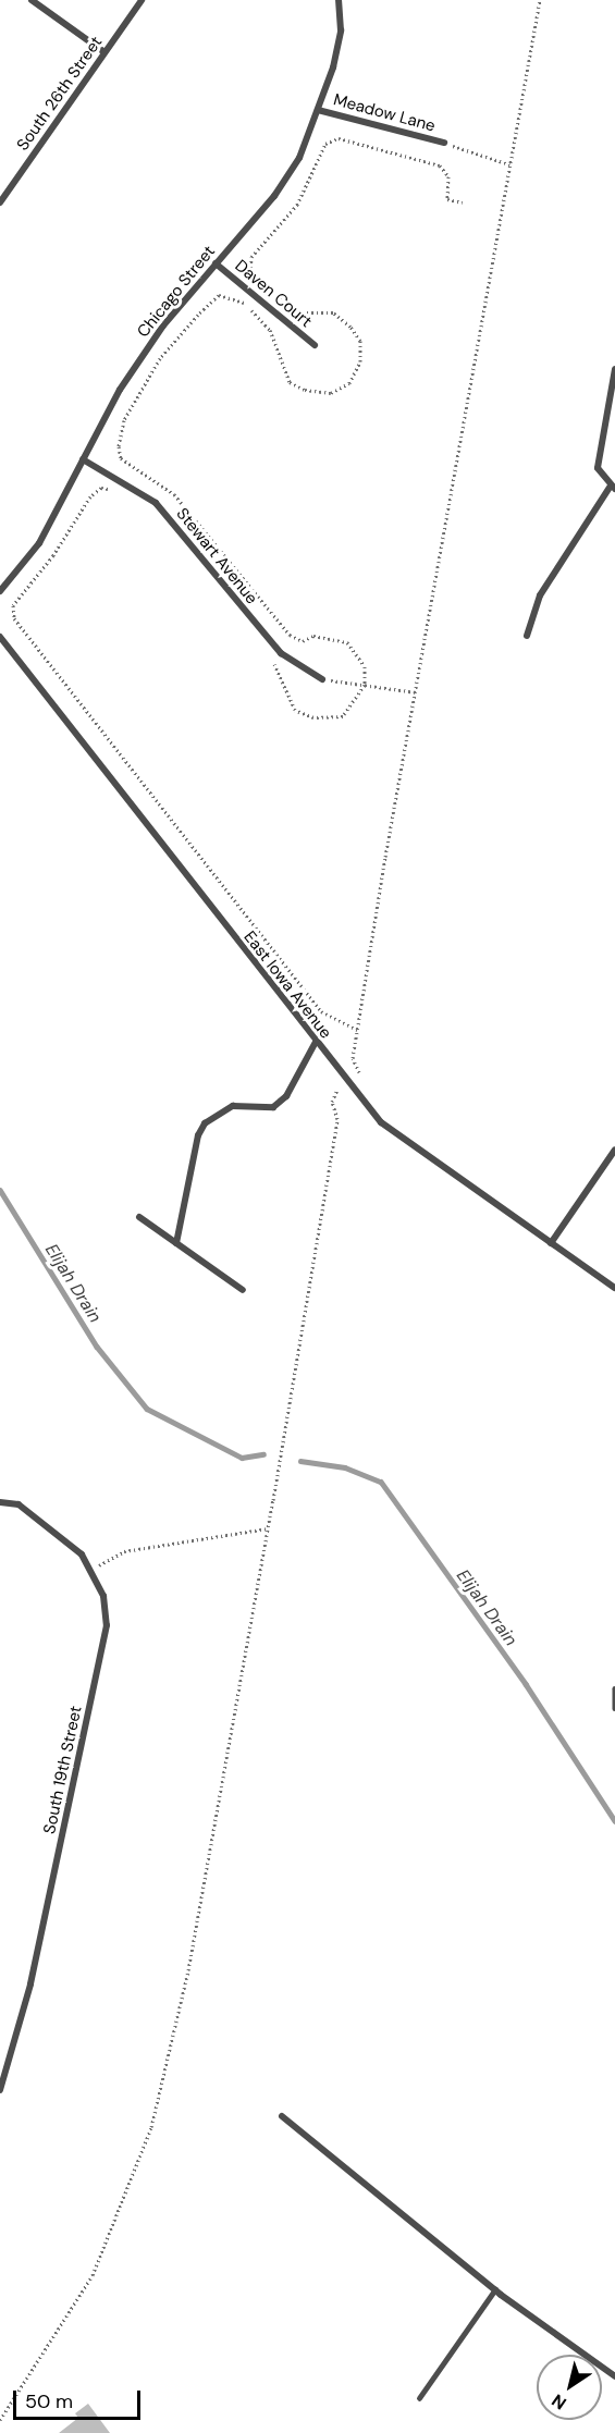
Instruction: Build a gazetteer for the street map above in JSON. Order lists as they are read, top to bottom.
{
  "streets": {
    "street": [
      "South 26th Street",
      "Meadow Lane",
      "Chicago Street",
      "Daven Court",
      "Stewart Avenue",
      "East Iowa Avenue",
      "South 19th Street"
    ]
  },
  "crossings": [
    ["Meadow Lane", "Chicago Street"],
    ["Chicago Street", "Daven Court"],
    ["Chicago Street", "Stewart Avenue"]
  ],
  "water": ["Elijah Drain"],
  "scale_bar": "50 m",
  "north": "bottom left"
}
